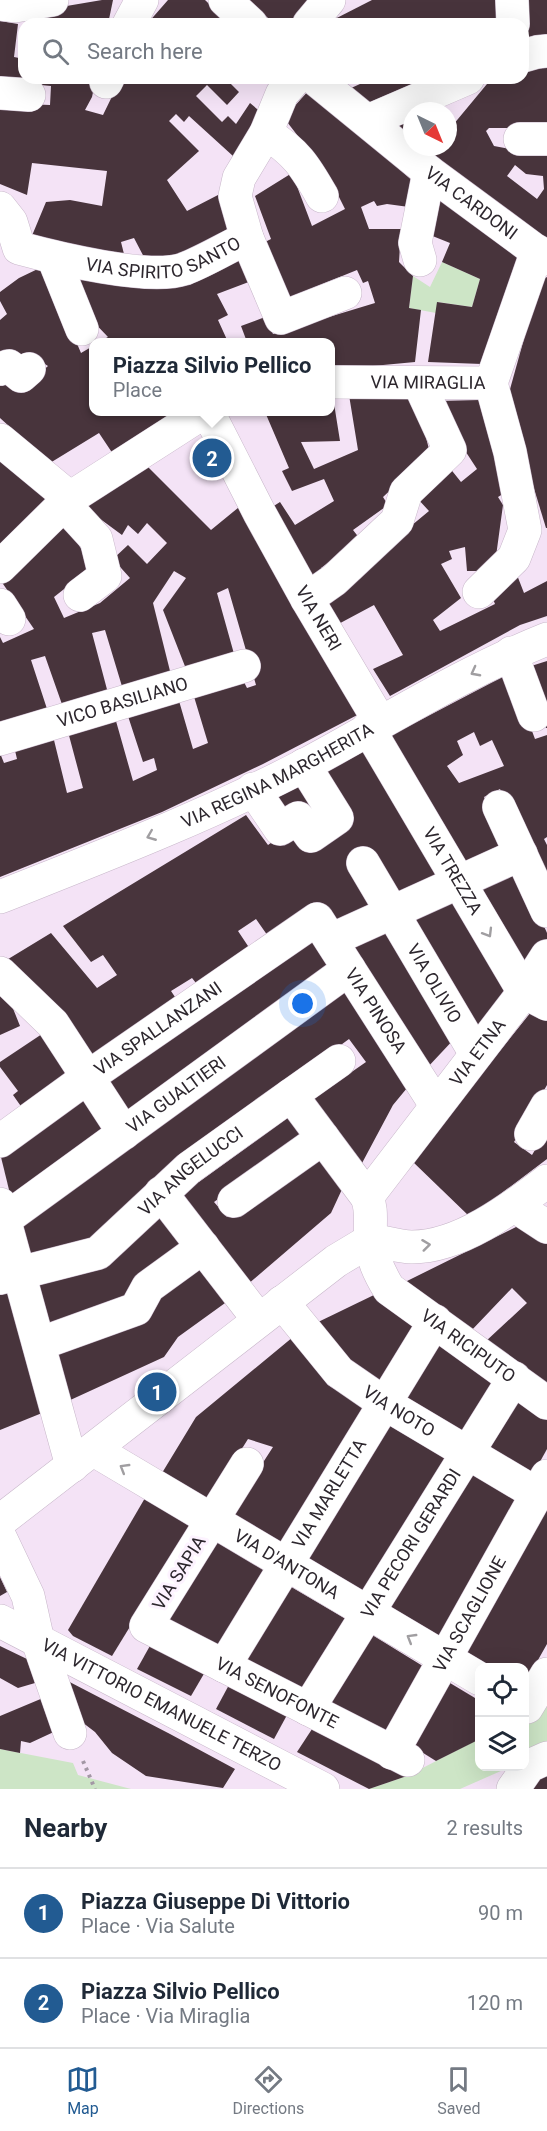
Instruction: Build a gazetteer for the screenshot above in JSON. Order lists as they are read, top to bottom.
{
  "streets": {
    "street": [
      "VIA CARDONI",
      "VIA SPIRITO SANTO",
      "VIA MIRAGLIA",
      "VIA NERI",
      "VICO BASILIANO",
      "VIA REGINA MARGHERITA",
      "VIA TREZZA",
      "VIA OLIVIO",
      "VIA PINOSA",
      "VIA SPALLANZANI",
      "VIA ETNA",
      "VIA GUALTIERI",
      "VIA ANGELUCCI",
      "VIA RICIPUTO",
      "VIA NOTO",
      "VIA MARLETTA",
      "VIA PECORI GERARDI",
      "VIA D'ANTONA",
      "VIA SAPIA",
      "VIA SCAGLIONE",
      "VIA SENOFONTE",
      "VIA VITTORIO EMANUELE TERZO"
    ]
  },
  "crossings": [
    ["VIA CARDONI", "VIA MIRAGLIA"],
    ["VIA NERI", "VIA REGINA MARGHERITA"],
    ["VIA NERI", "VIA TREZZA"],
    ["VIA REGINA MARGHERITA", "VIA TREZZA"],
    ["VIA TREZZA", "VIA SPALLANZANI"],
    ["VIA TREZZA", "VIA ETNA"],
    ["VIA OLIVIO", "VIA SPALLANZANI"],
    ["VIA OLIVIO", "VIA ETNA"],
    ["VIA PINOSA", "VIA SPALLANZANI"],
    ["VIA PINOSA", "VIA ETNA"],
    ["VIA PINOSA", "VIA GUALTIERI"],
    ["VIA ANGELUCCI", "VIA NOTO"],
    ["VIA RICIPUTO", "VIA MARLETTA"],
    ["VIA RICIPUTO", "VIA PECORI GERARDI"],
    ["VIA NOTO", "VIA MARLETTA"],
    ["VIA NOTO", "VIA PECORI GERARDI"],
    ["VIA NOTO", "VIA SCAGLIONE"],
    ["VIA MARLETTA", "VIA D'ANTONA"],
    ["VIA MARLETTA", "VIA SENOFONTE"],
    ["VIA PECORI GERARDI", "VIA D'ANTONA"],
    ["VIA PECORI GERARDI", "VIA SENOFONTE"],
    ["VIA D'ANTONA", "VIA SAPIA"],
    ["VIA D'ANTONA", "VIA SCAGLIONE"],
    ["VIA SAPIA", "VIA SENOFONTE"],
    ["VIA SCAGLIONE", "VIA SENOFONTE"]
  ],
  "one_way": ["VIA REGINA MARGHERITA", "VIA D'ANTONA"],
  "north": "bottom right",
  "page": {
    "search": "Search here",
    "popup": ["Piazza Silvio Pellico", "Place"],
    "pins": ["2", "1"],
    "heading": ["Nearby", "2 results"],
    "list": [
      {
        "mark": "1",
        "name": "Piazza Giuseppe Di Vittorio",
        "note": "Place · Via Salute",
        "value": "90 m"
      },
      {
        "mark": "2",
        "name": "Piazza Silvio Pellico",
        "note": "Place · Via Miraglia",
        "value": "120 m"
      }
    ],
    "nav": ["Map", "Directions", "Saved"]
  }
}
